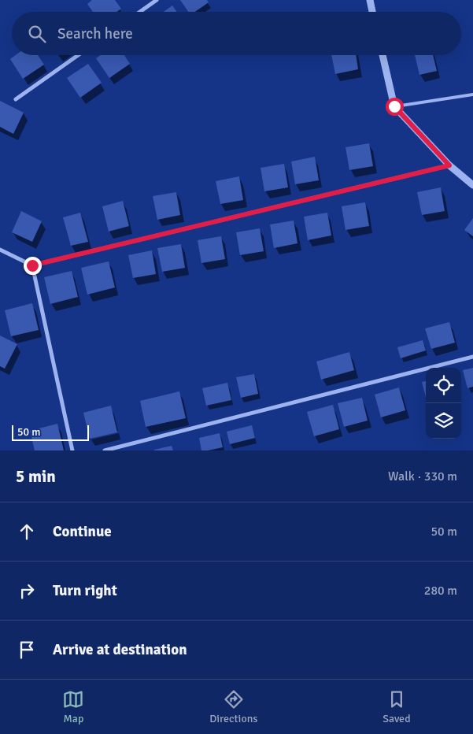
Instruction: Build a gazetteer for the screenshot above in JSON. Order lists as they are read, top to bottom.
{
  "scale_bar": "50 m",
  "page": {
    "search": "Search here",
    "scale": "50 m",
    "heading": ["5 min", "Walk · 330 m"],
    "list": [
      ["Continue", "50 m"],
      ["Turn right", "280 m"],
      "Arrive at destination"
    ],
    "nav": ["Map", "Directions", "Saved"]
  }
}
